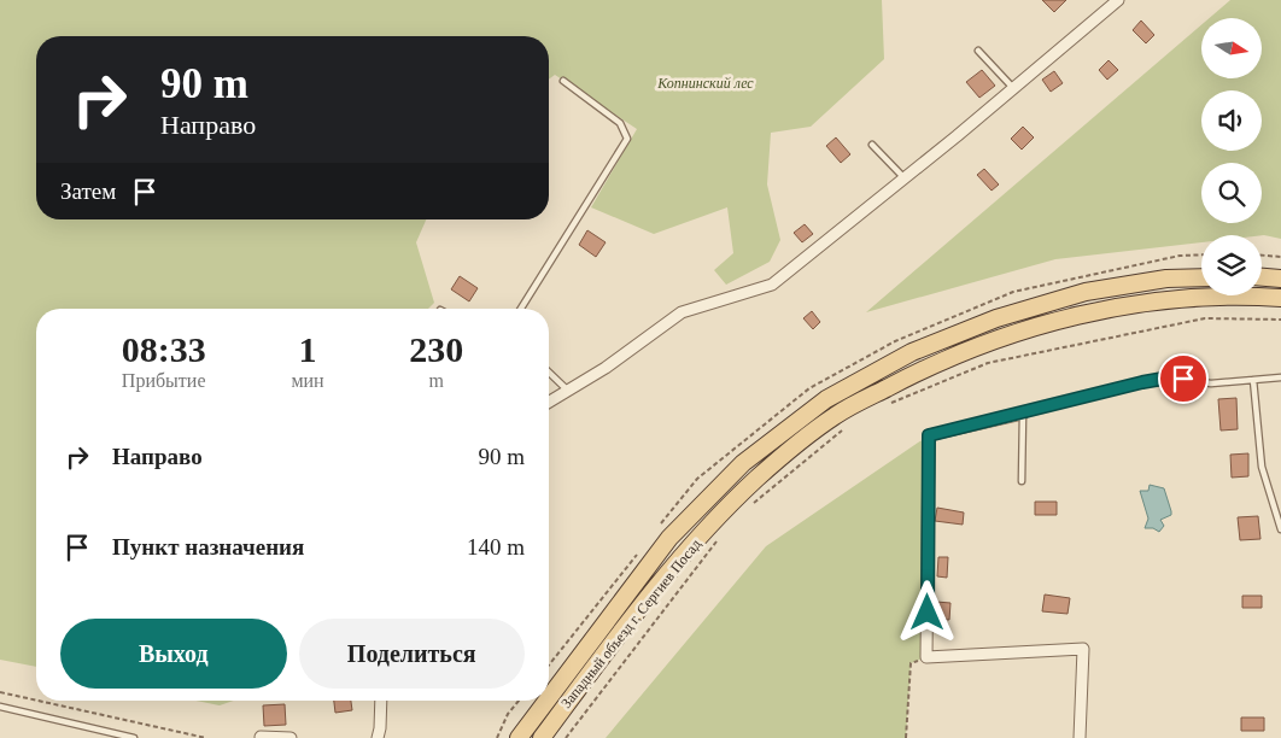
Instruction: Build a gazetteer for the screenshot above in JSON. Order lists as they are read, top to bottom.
{
  "streets": {
    "main road": ["Западный объезд г. Сергиев Посад"]
  },
  "parks": ["Копнинский лес"],
  "north": "right",
  "page": {
    "turn": ["90 m", "Направо"],
    "then": "Затем",
    "eta": [
      "08:33",
      "Прибытие",
      "1",
      "мин",
      "230",
      "m"
    ],
    "list": [
      {
        "name": "Направо",
        "value": "90 m"
      },
      {
        "name": "Пункт назначения",
        "value": "140 m"
      }
    ],
    "buttons": ["Выход", "Поделиться"]
  }
}
